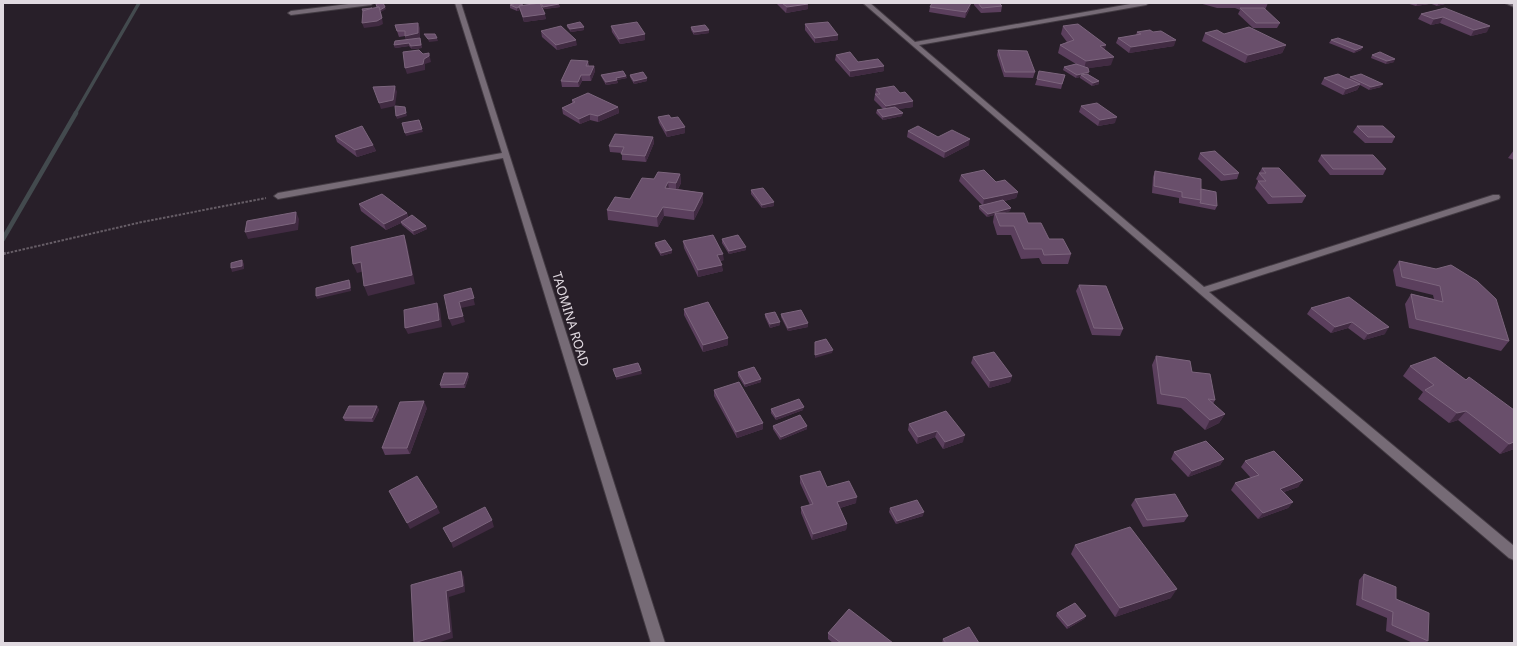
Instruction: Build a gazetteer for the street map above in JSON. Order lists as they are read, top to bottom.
{
  "streets": {
    "street": ["TAOMINA ROAD"]
  }
}
